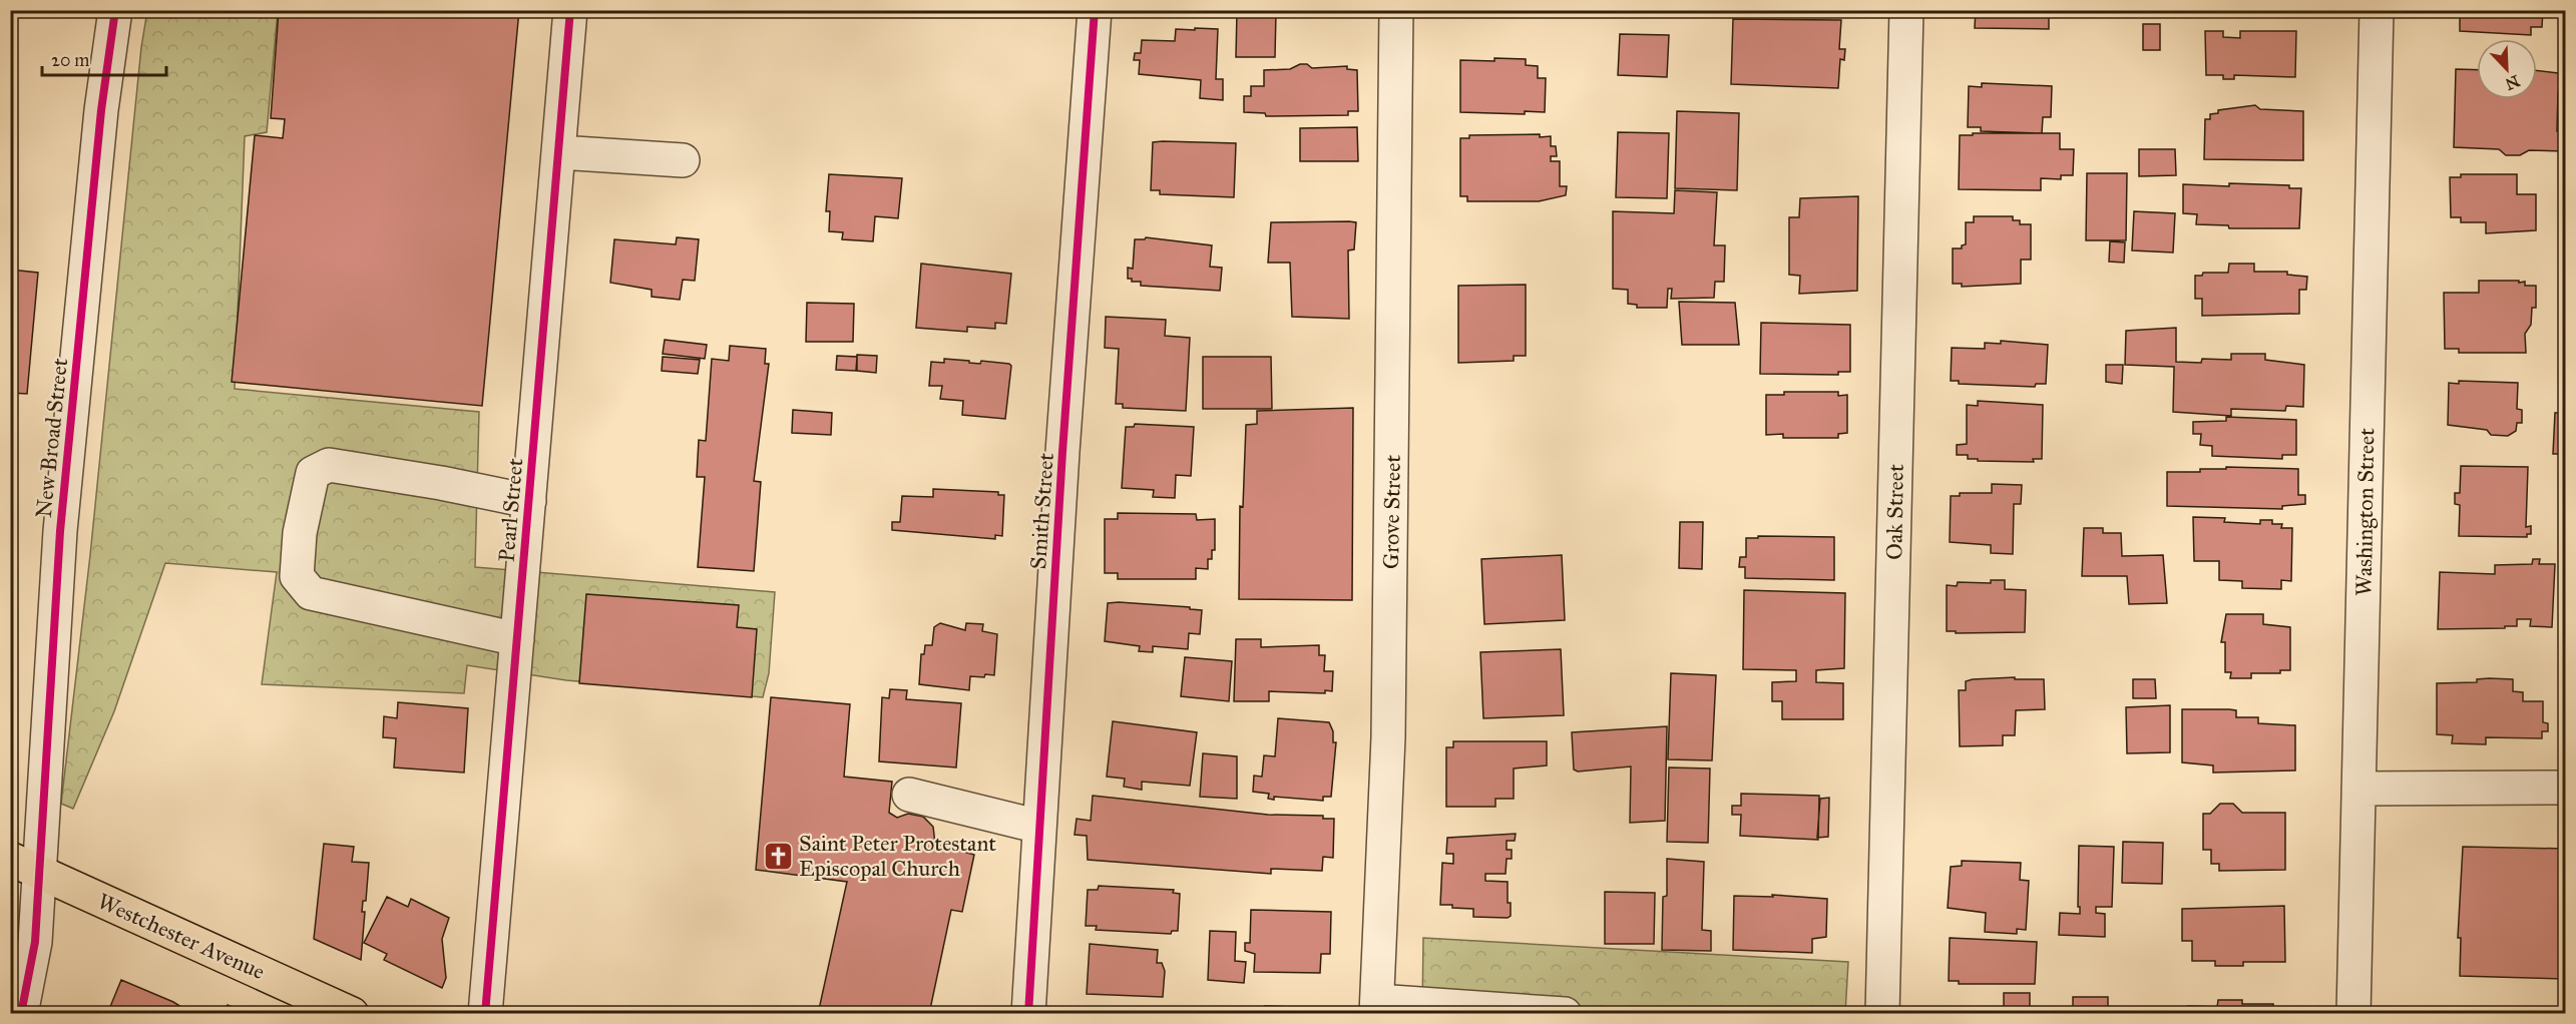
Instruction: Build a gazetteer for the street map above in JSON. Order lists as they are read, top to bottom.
{
  "streets": {
    "main road": ["Westchester Avenue"],
    "street": [
      "New Broad Street",
      "Pearl Street",
      "Smith Street",
      "Grove Street",
      "Oak Street",
      "Washington Street"
    ]
  },
  "crossings": [
    ["New Broad Street", "Westchester Avenue"]
  ],
  "places": {
    "church": ["Saint Peter Protestant Episcopal Church"]
  },
  "scale_bar": "20 m",
  "north": "bottom right"
}
